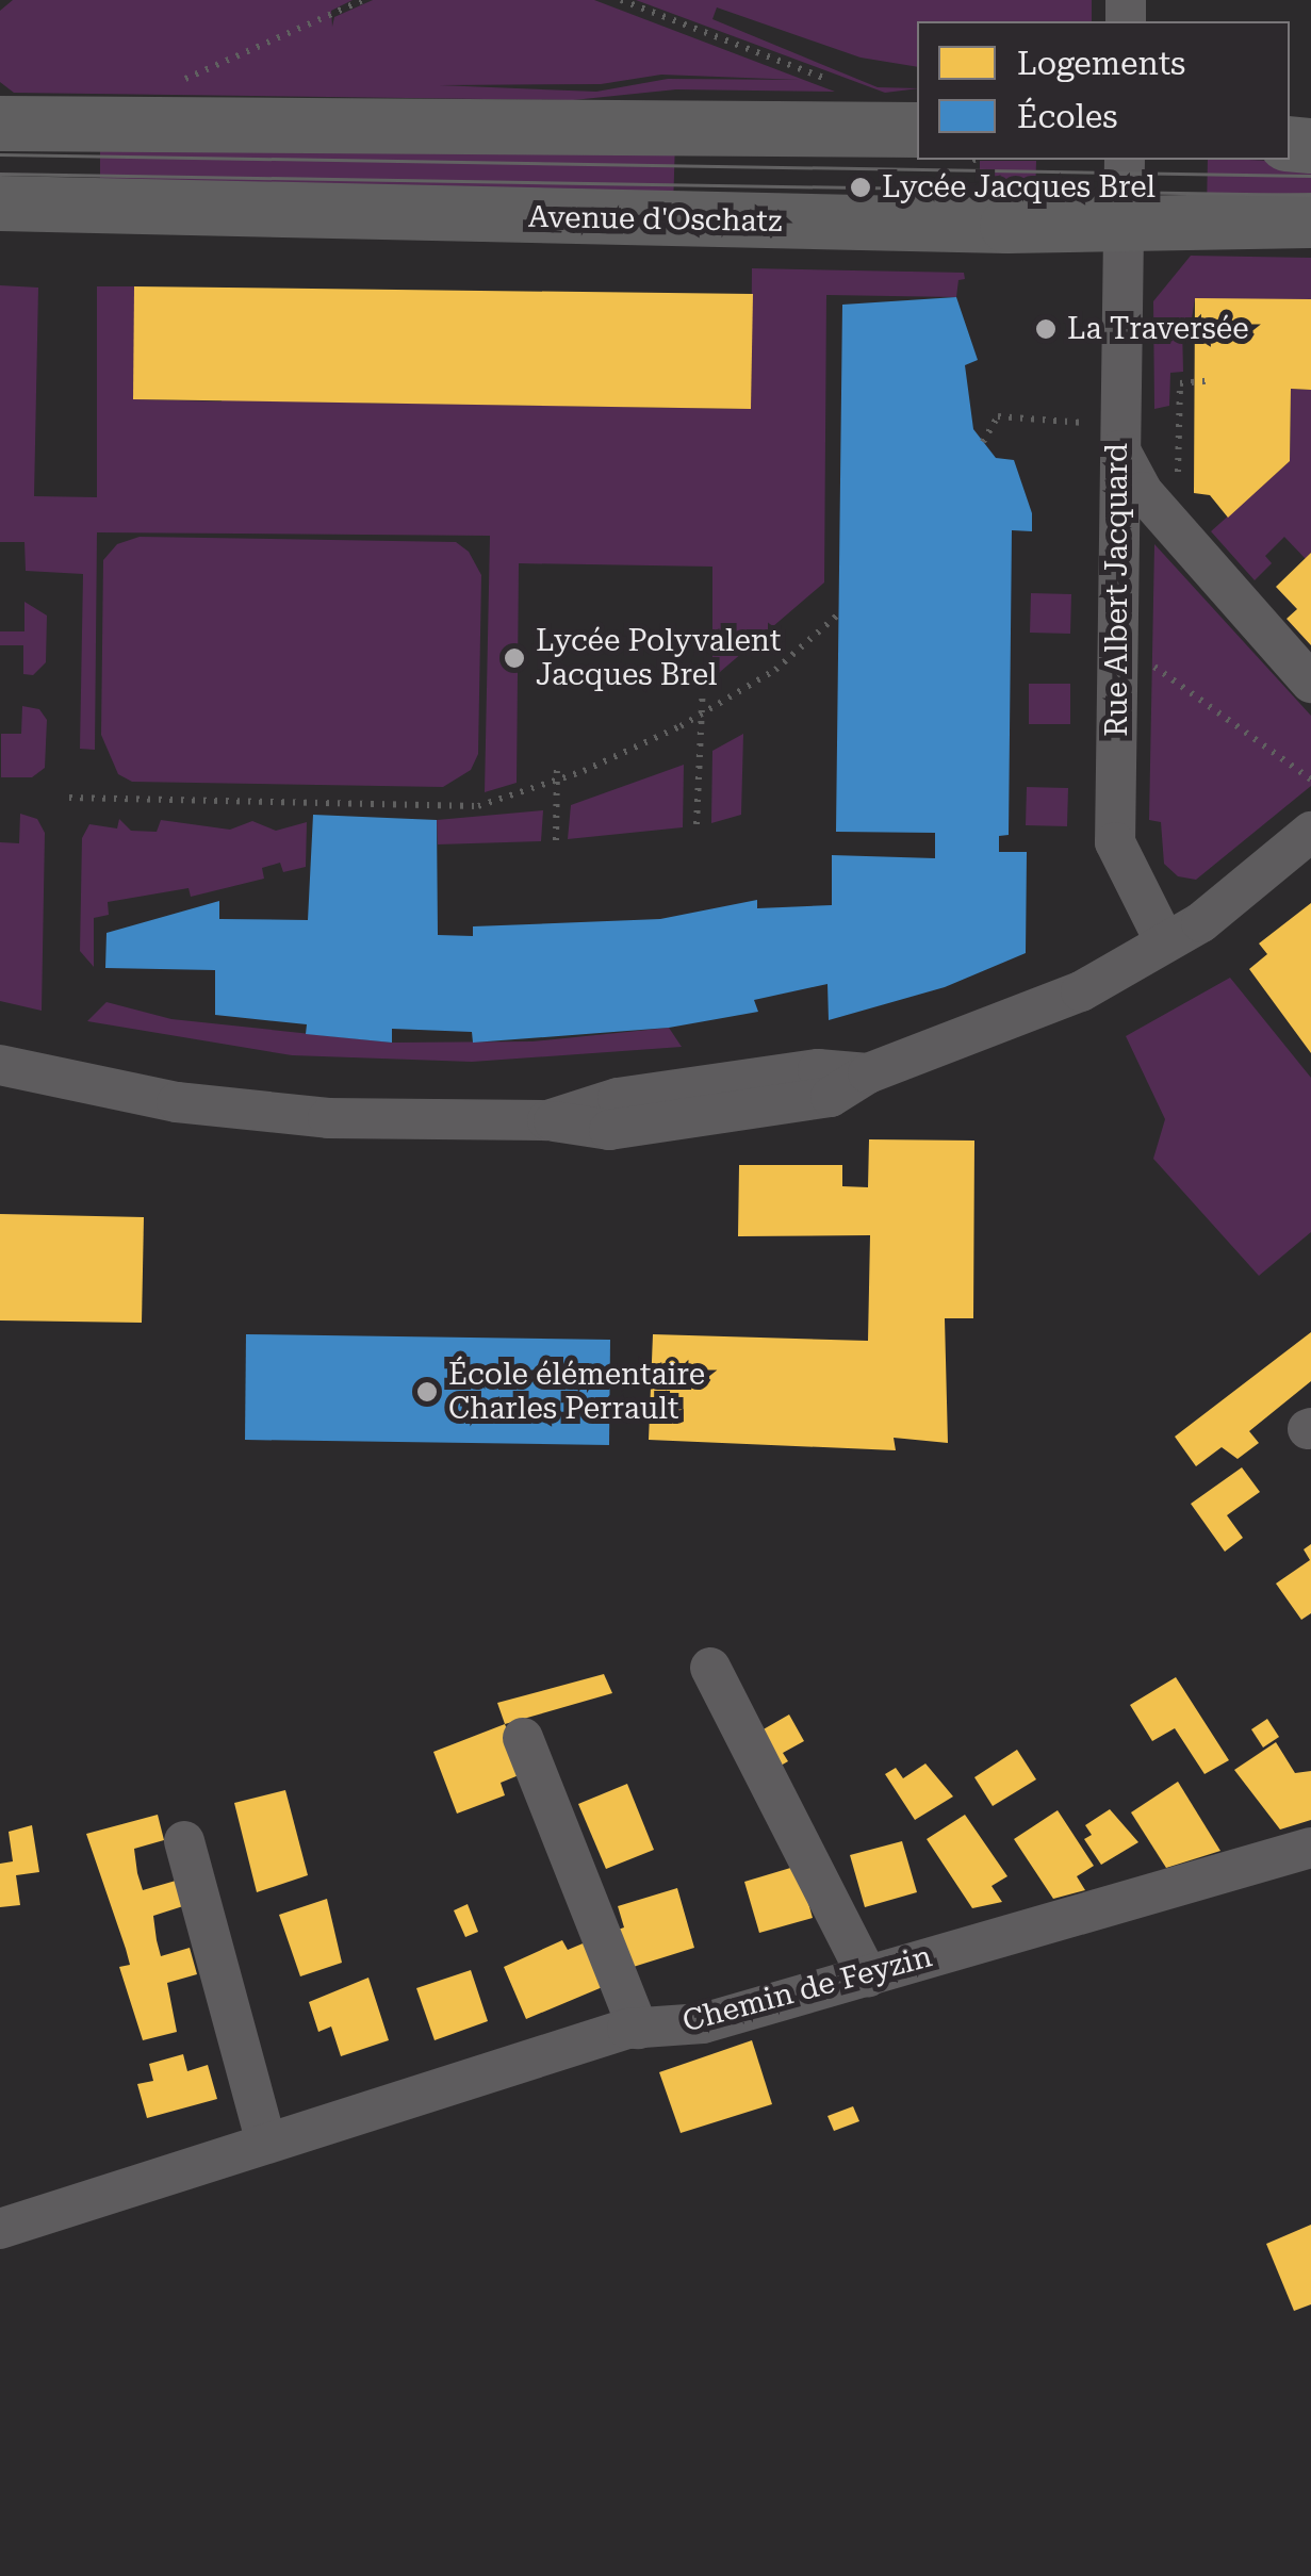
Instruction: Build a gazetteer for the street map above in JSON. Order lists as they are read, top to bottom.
{
  "streets": {
    "street": ["Avenue d'Oschatz", "Rue Albert Jacquard", "Chemin de Feyzin"]
  },
  "crossings": [
    ["Avenue d'Oschatz", "Rue Albert Jacquard"]
  ],
  "places": [
    "Lycée Jacques Brel",
    "La Traversée",
    "Lycée Polyvalent Jacques Brel",
    "École élémentaire Charles Perrault"
  ],
  "legend": ["Logements", "Écoles"]
}
